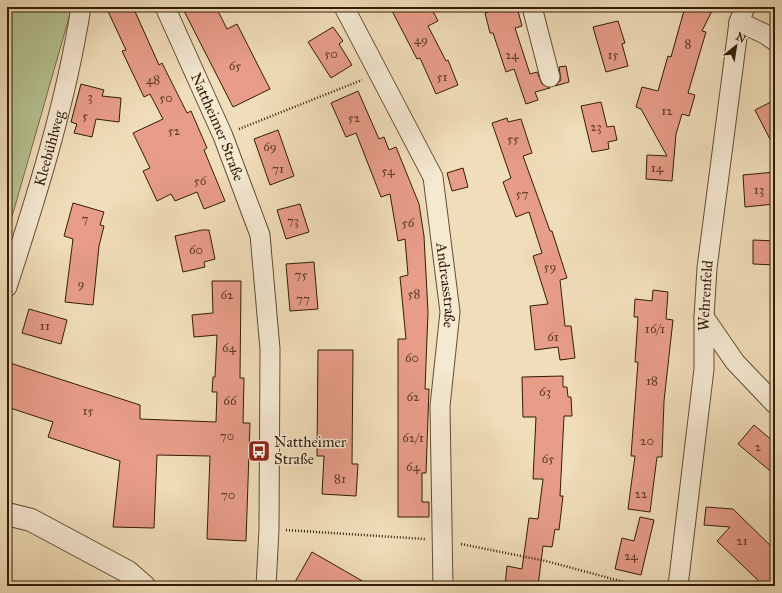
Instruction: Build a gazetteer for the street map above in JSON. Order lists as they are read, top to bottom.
{
  "streets": {
    "street": [
      "Nattheimer Straße",
      "Kleebühlweg",
      "Andreasstraße",
      "Wehrenfeld"
    ]
  },
  "places": {
    "bus stop": ["Nattheimer Straße"]
  },
  "house_numbers": [
    "49",
    "8",
    "50",
    "24",
    "15",
    "65",
    "51",
    "48",
    "3",
    "50",
    "12",
    "5",
    "52",
    "23",
    "52",
    "55",
    "69",
    "14",
    "71",
    "54",
    "56",
    "13",
    "57",
    "7",
    "73",
    "56",
    "60",
    "59",
    "75",
    "9",
    "58",
    "62",
    "77",
    "11",
    "16/1",
    "61",
    "64",
    "60",
    "18",
    "63",
    "62",
    "66",
    "15",
    "70",
    "62/1",
    "20",
    "2",
    "65",
    "64",
    "81",
    "22",
    "70",
    "21",
    "24"
  ],
  "north": "top right"
}
